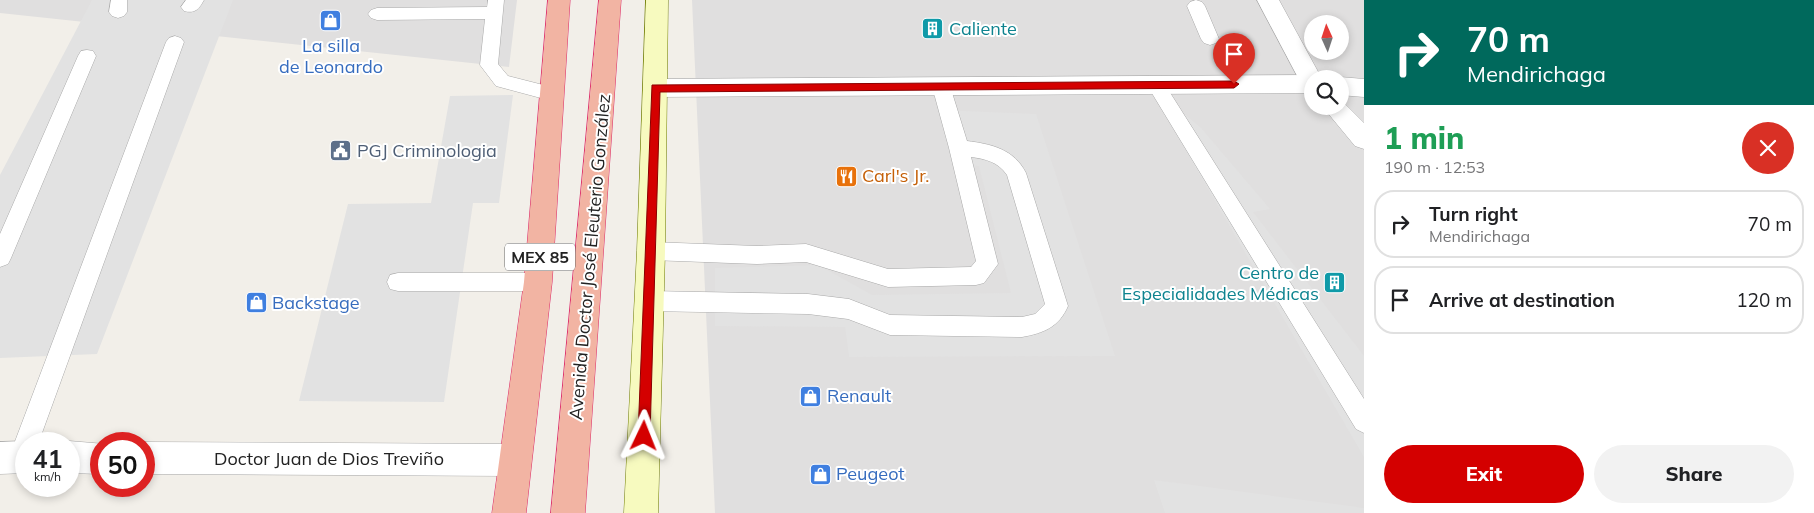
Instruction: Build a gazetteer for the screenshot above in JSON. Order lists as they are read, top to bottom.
{
  "streets": {
    "highway": ["MEX 85", "Avenida Doctor José Eleuterio González"],
    "street": ["Doctor Juan de Dios Treviño"]
  },
  "crossings": [
    ["MEX 85", "Doctor Juan de Dios Treviño"]
  ],
  "places": {
    "shop": [
      "La silla de Leonardo",
      "Backstage",
      "Renault",
      "Peugeot"
    ],
    "building": ["Caliente", "Centro de Especialidades Médicas"],
    "public building": ["PGJ Criminologia"],
    "restaurant": ["Carl's Jr."]
  },
  "north": "top",
  "page": {
    "turn": ["70 m", "Mendirichaga"],
    "heading": ["1 min", "190 m · 12:53"],
    "list": [
      {
        "name": "Turn right",
        "note": "Mendirichaga",
        "value": "70 m"
      },
      {
        "name": "Arrive at destination",
        "value": "120 m"
      }
    ],
    "speed": "41 km/h",
    "limit": "50",
    "buttons": ["Exit", "Share"]
  }
}
